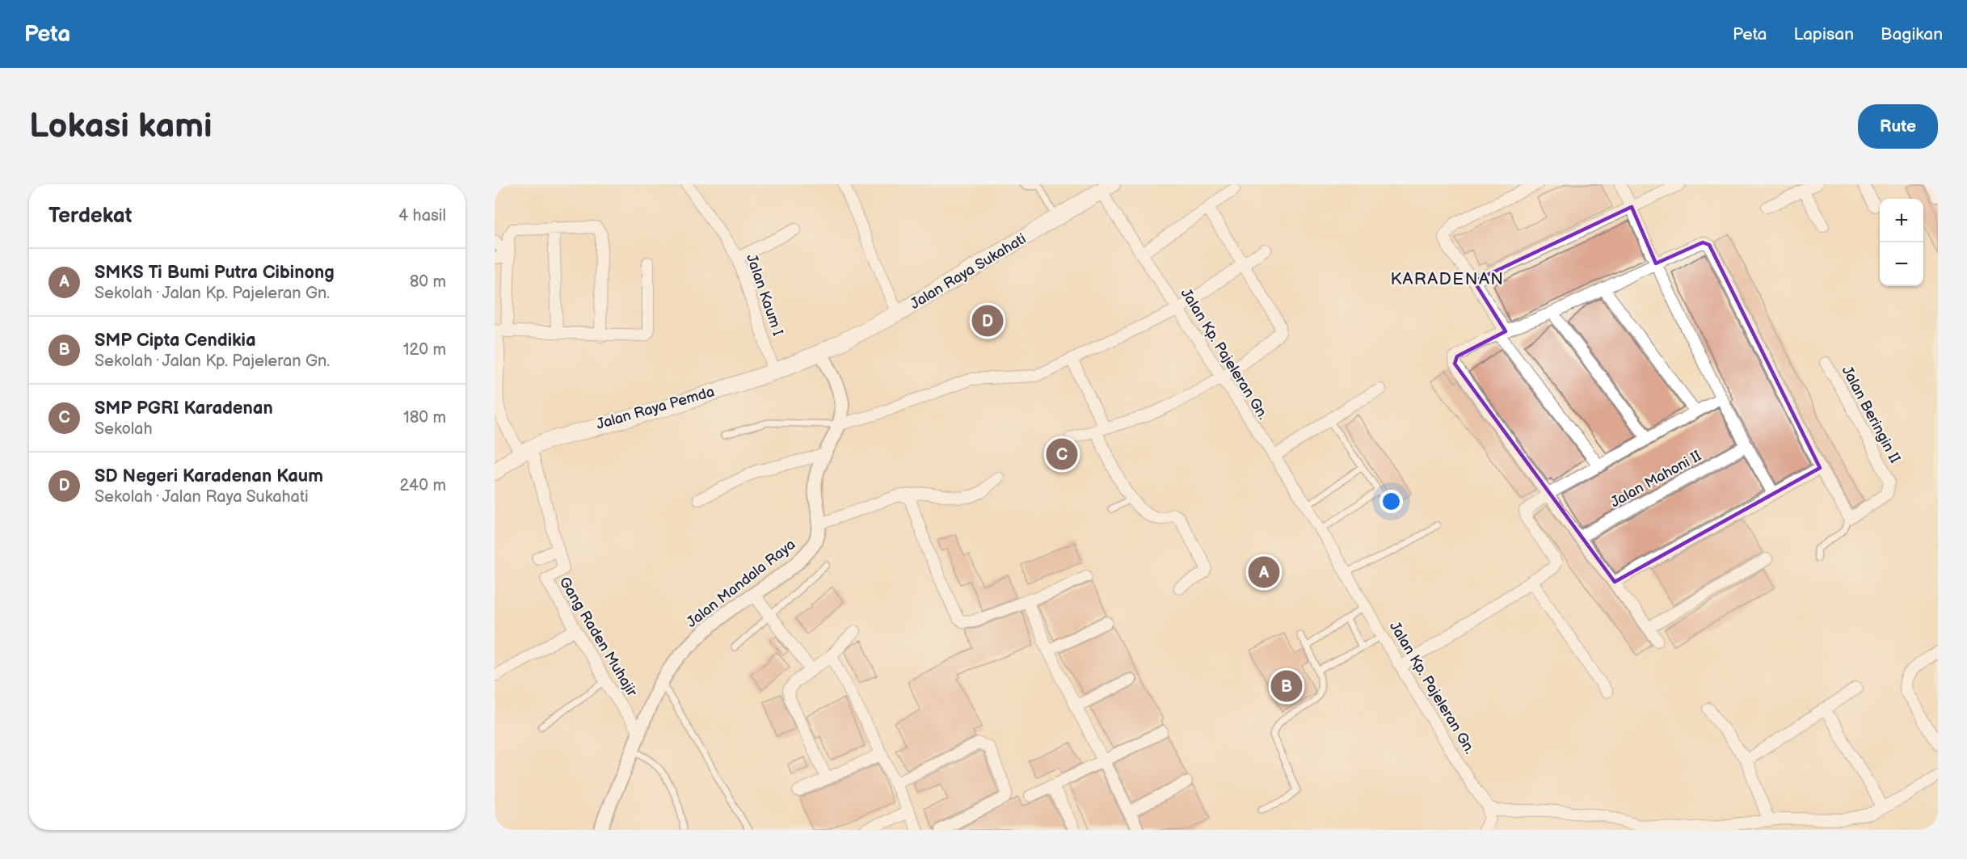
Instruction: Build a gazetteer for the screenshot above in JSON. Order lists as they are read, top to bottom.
{
  "streets": {
    "main road": ["Jalan Raya Sukahati", "Jalan Raya Pemda"],
    "street": [
      "Jalan Kaum I",
      "Jalan Kp. Pajeleran Gn.",
      "Jalan Beringin II",
      "Jalan Mahoni II",
      "Jalan Mandala Raya",
      "Gang Raden Muhajir"
    ]
  },
  "crossings": [
    ["Jalan Raya Sukahati", "Jalan Kp. Pajeleran Gn."],
    ["Jalan Raya Sukahati", "Jalan Raya Pemda"],
    ["Jalan Raya Sukahati", "Jalan Mandala Raya"],
    ["Jalan Kaum I", "Jalan Raya Pemda"],
    ["Jalan Raya Pemda", "Jalan Mandala Raya"],
    ["Jalan Raya Pemda", "Gang Raden Muhajir"],
    ["Jalan Mandala Raya", "Gang Raden Muhajir"]
  ],
  "districts": ["KARADENAN"],
  "page": {
    "header": "Peta",
    "nav": ["Peta", "Lapisan", "Bagikan"],
    "buttons": "Rute",
    "title": "Lokasi kami",
    "heading": ["Terdekat", "4 hasil"],
    "map_buttons": ["+", "−"],
    "list": [
      {
        "mark": "A",
        "name": "SMKS Ti Bumi Putra Cibinong",
        "note": "Sekolah · Jalan Kp. Pajeleran Gn.",
        "value": "80 m"
      },
      {
        "mark": "B",
        "name": "SMP Cipta Cendikia",
        "note": "Sekolah · Jalan Kp. Pajeleran Gn.",
        "value": "120 m"
      },
      {
        "mark": "C",
        "name": "SMP PGRI Karadenan",
        "note": "Sekolah",
        "value": "180 m"
      },
      {
        "mark": "D",
        "name": "SD Negeri Karadenan Kaum",
        "note": "Sekolah · Jalan Raya Sukahati",
        "value": "240 m"
      }
    ],
    "pins": [
      "D",
      "C",
      "A",
      "B"
    ]
  }
}
